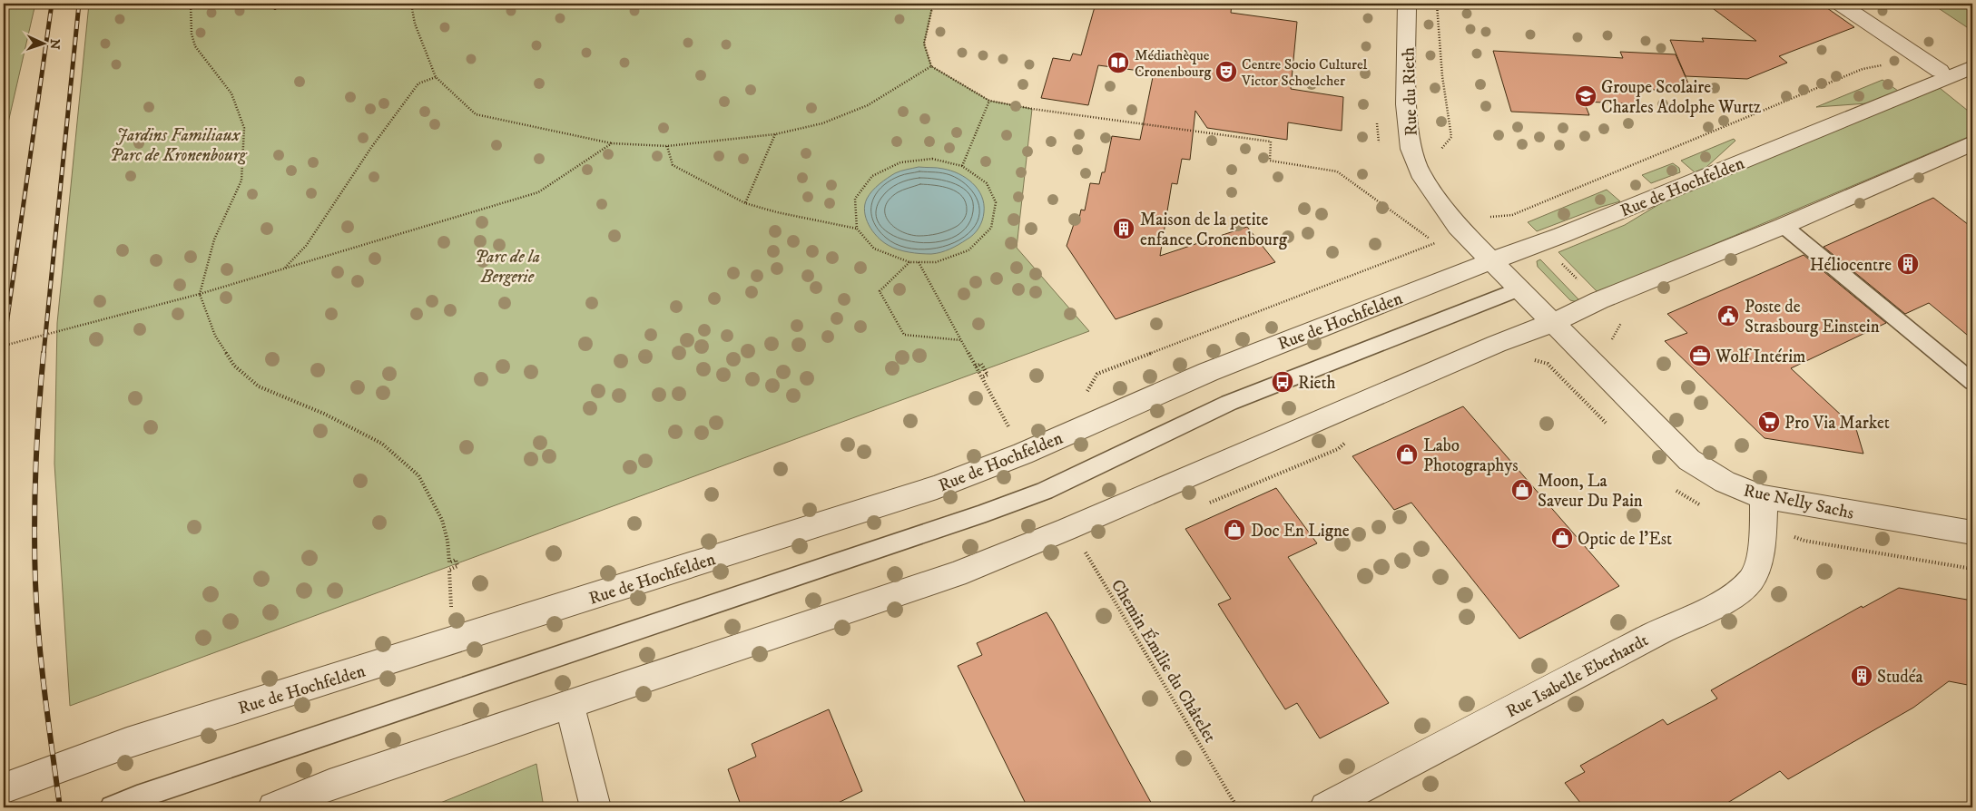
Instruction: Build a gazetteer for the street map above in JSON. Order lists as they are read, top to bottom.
{
  "streets": {
    "street": [
      "Rue du Rieth",
      "Rue de Hochfelden",
      "Rue Nelly Sachs",
      "Rue Isabelle Eberhardt"
    ],
    "path": ["Chemin Émilie du Châtelet"]
  },
  "crossings": [
    ["Rue du Rieth", "Rue de Hochfelden"],
    ["Rue du Rieth", "Rue Nelly Sachs"],
    ["Rue Nelly Sachs", "Rue Isabelle Eberhardt"]
  ],
  "parks": ["Jardins Familiaux Parc de Kronenbourg", "Parc de la Bergerie"],
  "places": {
    "library": ["Médiathèque Cronenbourg"],
    "theatre": ["Centre Socio Culturel Victor Schoelcher"],
    "school or university": ["Groupe Scolaire Charles Adolphe Wurtz"],
    "building": ["Maison de la petite enfance Cronenbourg", "Héliocentre", "Studéa"],
    "public building": ["Poste de Strasbourg Einstein"],
    "office": ["Wolf Intérim"],
    "bus stop": ["Rieth"],
    "supermarket": ["Pro Via Market"],
    "shop": [
      "Labo Photographys",
      "Moon, La Saveur Du Pain",
      "Doc En Ligne",
      "Optic de l'Est"
    ]
  },
  "north": "right"
}
